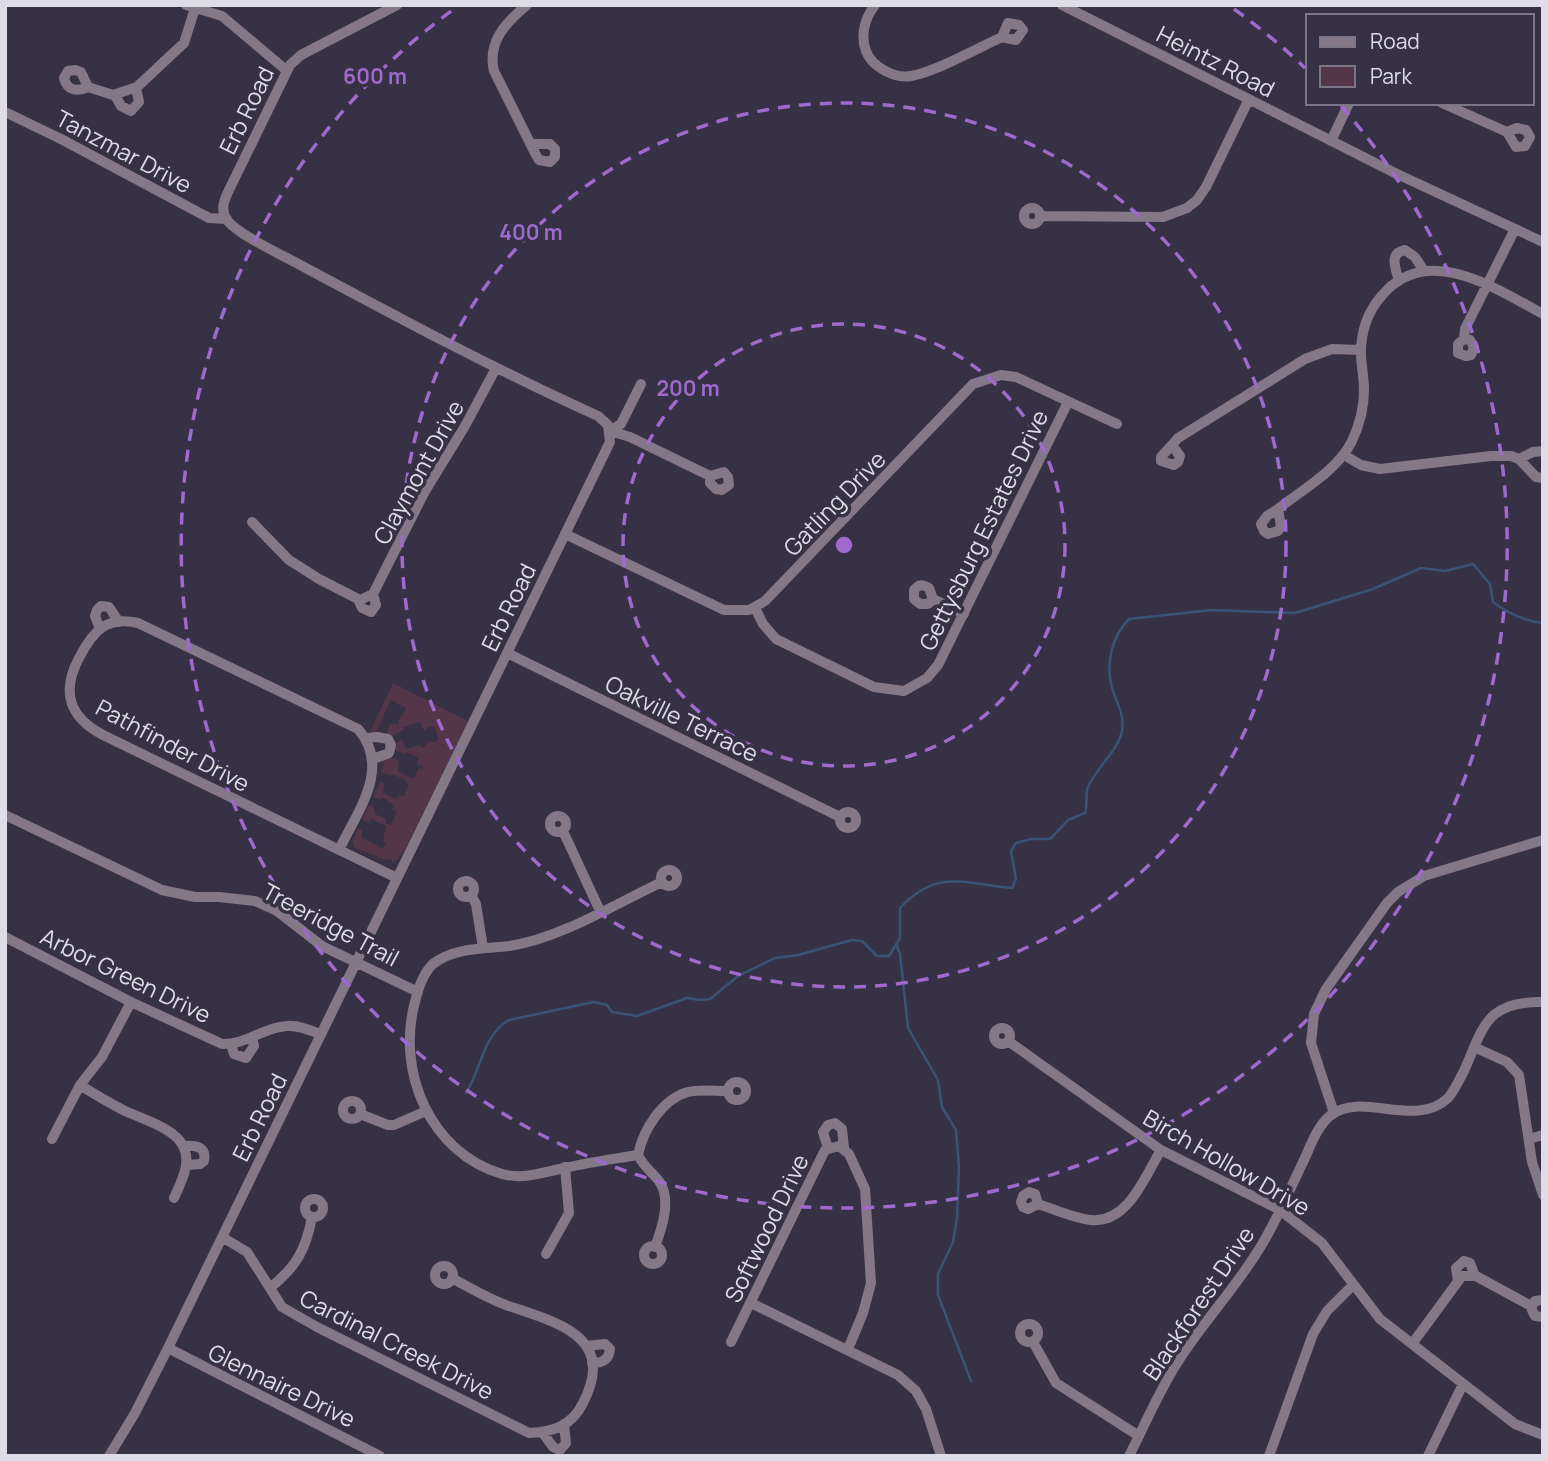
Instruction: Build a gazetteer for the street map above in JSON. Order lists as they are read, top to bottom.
{
  "streets": {
    "street": [
      "Heintz Road",
      "Erb Road",
      "Tanzmar Drive",
      "Claymont Drive",
      "Gatling Drive",
      "Gettysburg Estates Drive",
      "Oakville Terrace",
      "Pathfinder Drive",
      "Treeridge Trail",
      "Arbor Green Drive",
      "Birch Hollow Drive",
      "Softwood Drive",
      "Blackforest Drive",
      "Cardinal Creek Drive",
      "Glennaire Drive"
    ]
  },
  "crossings": [
    ["Erb Road", "Tanzmar Drive"],
    ["Erb Road", "Oakville Terrace"],
    ["Erb Road", "Pathfinder Drive"],
    ["Erb Road", "Treeridge Trail"],
    ["Erb Road", "Arbor Green Drive"],
    ["Erb Road", "Cardinal Creek Drive"],
    ["Erb Road", "Glennaire Drive"],
    ["Gatling Drive", "Gettysburg Estates Drive"],
    ["Birch Hollow Drive", "Blackforest Drive"]
  ],
  "legend": ["Road", "Park"],
  "rings": ["600 m", "400 m", "200 m"]
}
